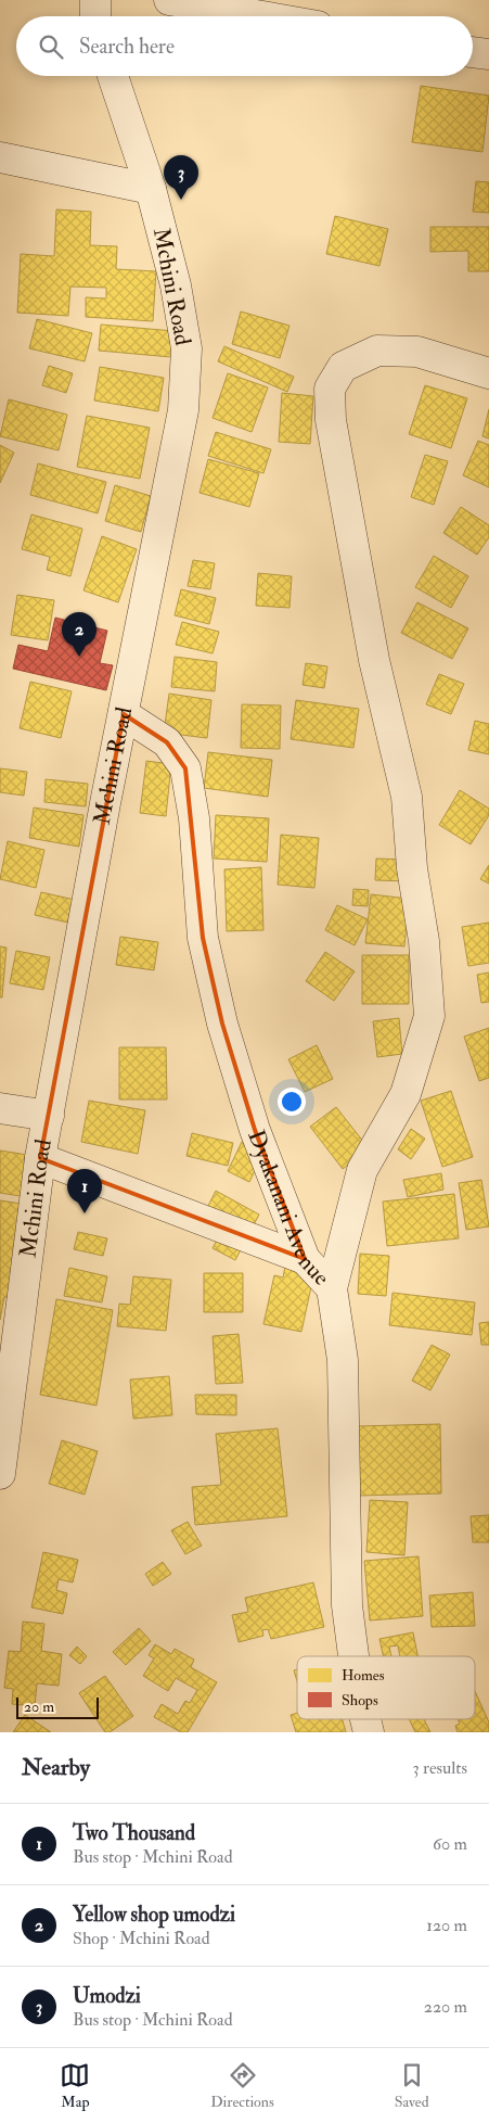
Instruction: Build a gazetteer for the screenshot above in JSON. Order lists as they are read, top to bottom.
{
  "streets": {
    "street": ["Mchini Road", "Dyakanani Avenue"]
  },
  "crossings": [
    ["Mchini Road", "Dyakanani Avenue"]
  ],
  "legend": ["Homes", "Shops"],
  "scale_bar": "20 m",
  "page": {
    "search": "Search here",
    "pins": ["3", "2", "1"],
    "scale": "20 m",
    "heading": ["Nearby", "3 results"],
    "list": [
      {
        "mark": "1",
        "name": "Two Thousand",
        "note": "Bus stop · Mchini Road",
        "value": "60 m"
      },
      {
        "mark": "2",
        "name": "Yellow shop umodzi",
        "note": "Shop · Mchini Road",
        "value": "120 m"
      },
      {
        "mark": "3",
        "name": "Umodzi",
        "note": "Bus stop · Mchini Road",
        "value": "220 m"
      }
    ],
    "nav": ["Map", "Directions", "Saved"]
  }
}
